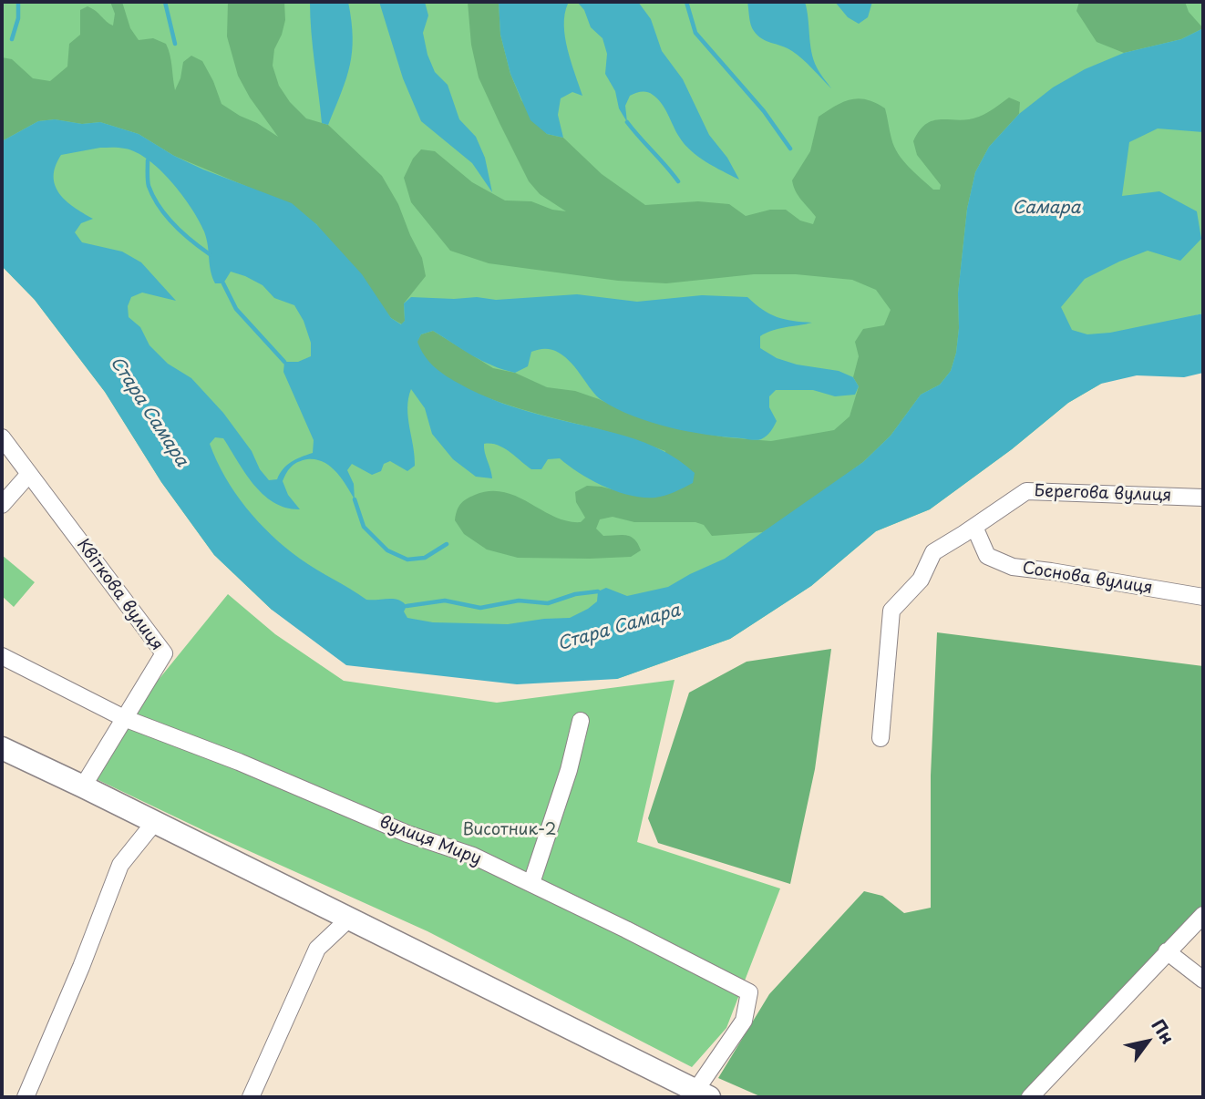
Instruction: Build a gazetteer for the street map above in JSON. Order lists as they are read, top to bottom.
{
  "streets": {
    "street": [
      "Берегова вулиця",
      "Соснова вулиця",
      "Квіткова вулиця",
      "вулиця Миру"
    ]
  },
  "crossings": [
    ["Берегова вулиця", "Соснова вулиця"],
    ["Квіткова вулиця", "вулиця Миру"]
  ],
  "water": ["Самара", "Стара Самара"],
  "parks": ["Висотник-2"],
  "north": "top right"
}
